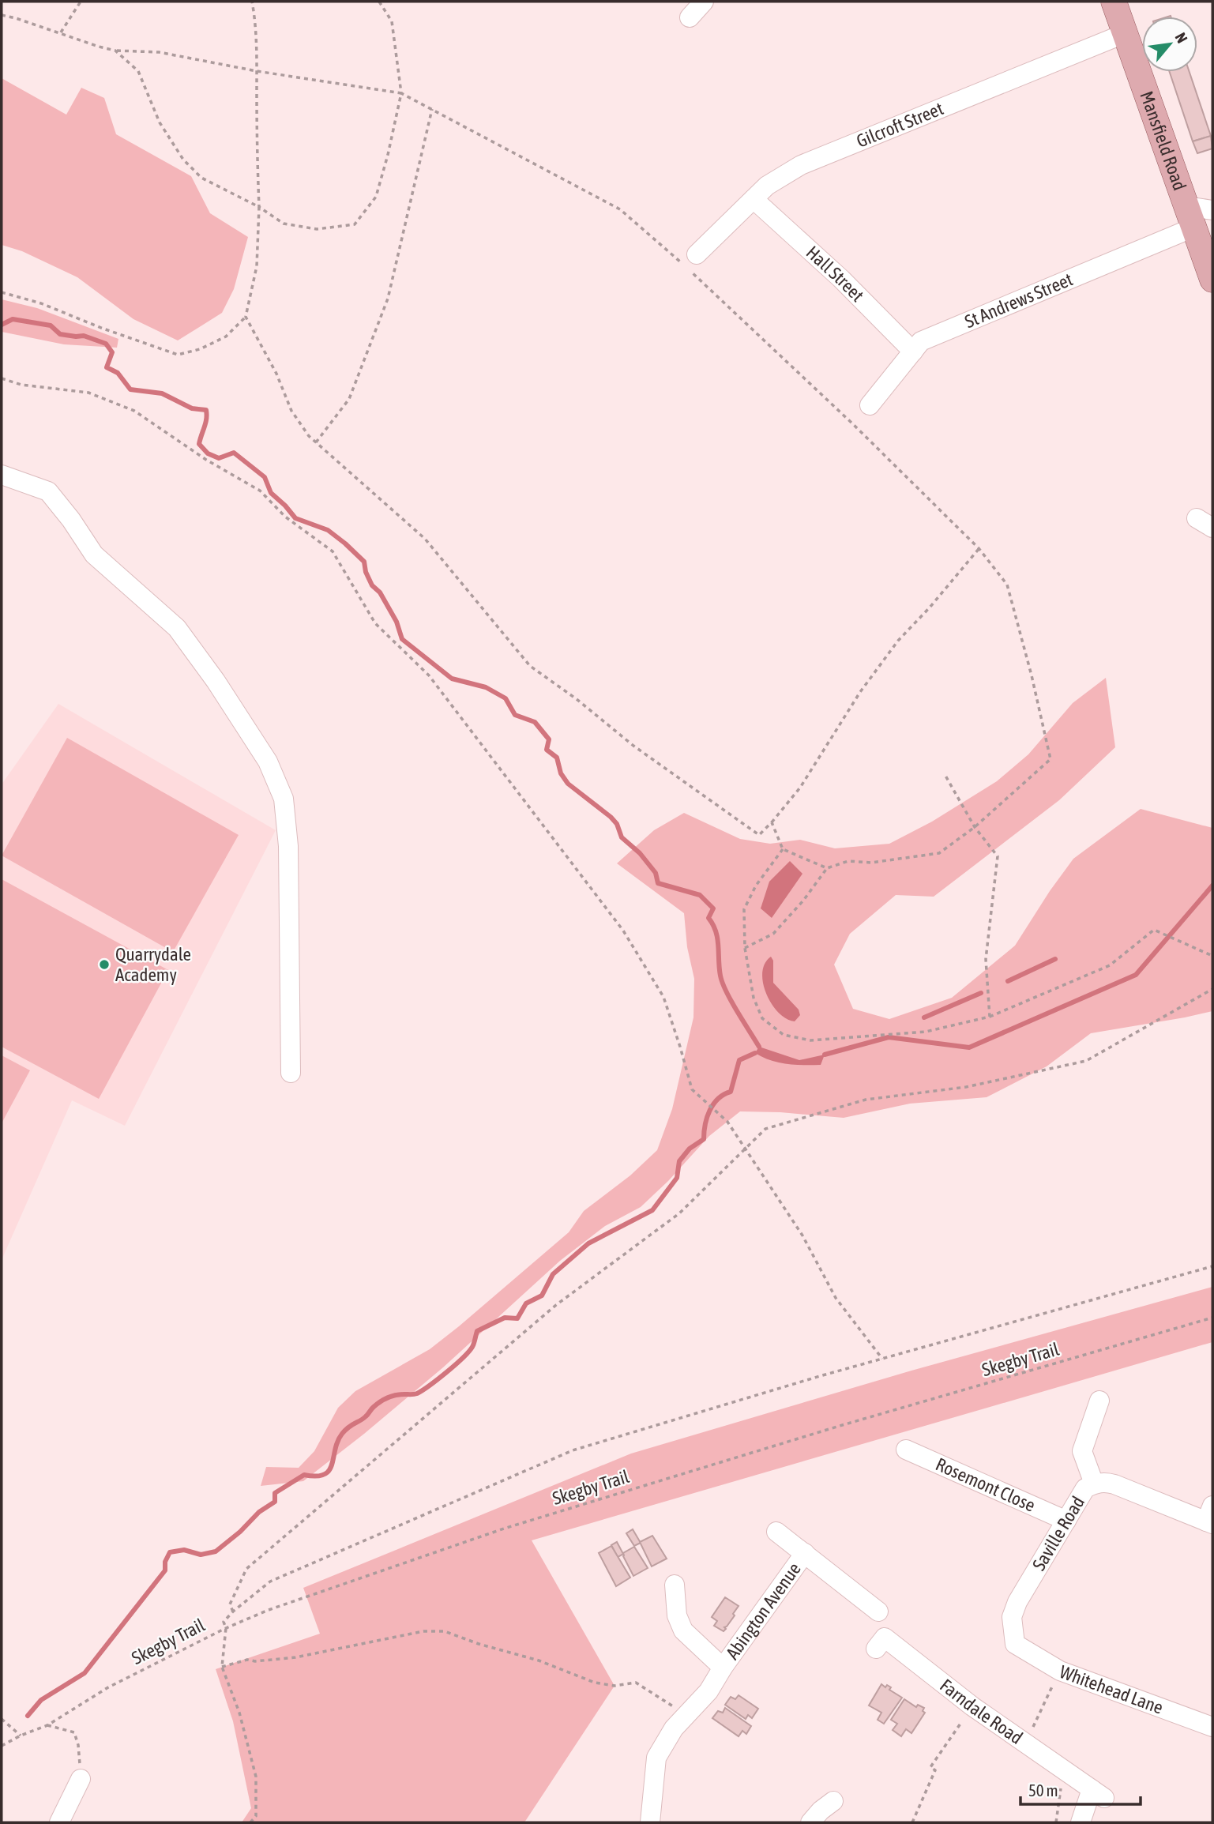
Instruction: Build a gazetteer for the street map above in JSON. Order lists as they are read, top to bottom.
{
  "streets": {
    "main road": ["Mansfield Road"],
    "street": [
      "Gilcroft Street",
      "Hall Street",
      "St Andrews Street",
      "Rosemont Close",
      "Saville Road",
      "Abington Avenue",
      "Whitehead Lane",
      "Farndale Road"
    ],
    "path": ["Skegby Trail"]
  },
  "crossings": [
    ["Gilcroft Street", "Mansfield Road"],
    ["Gilcroft Street", "Hall Street"],
    ["Mansfield Road", "St Andrews Street"],
    ["Hall Street", "St Andrews Street"],
    ["Rosemont Close", "Saville Road"],
    ["Saville Road", "Whitehead Lane"]
  ],
  "places": ["Quarrydale Academy"],
  "scale_bar": "50 m",
  "north": "top right"
}
